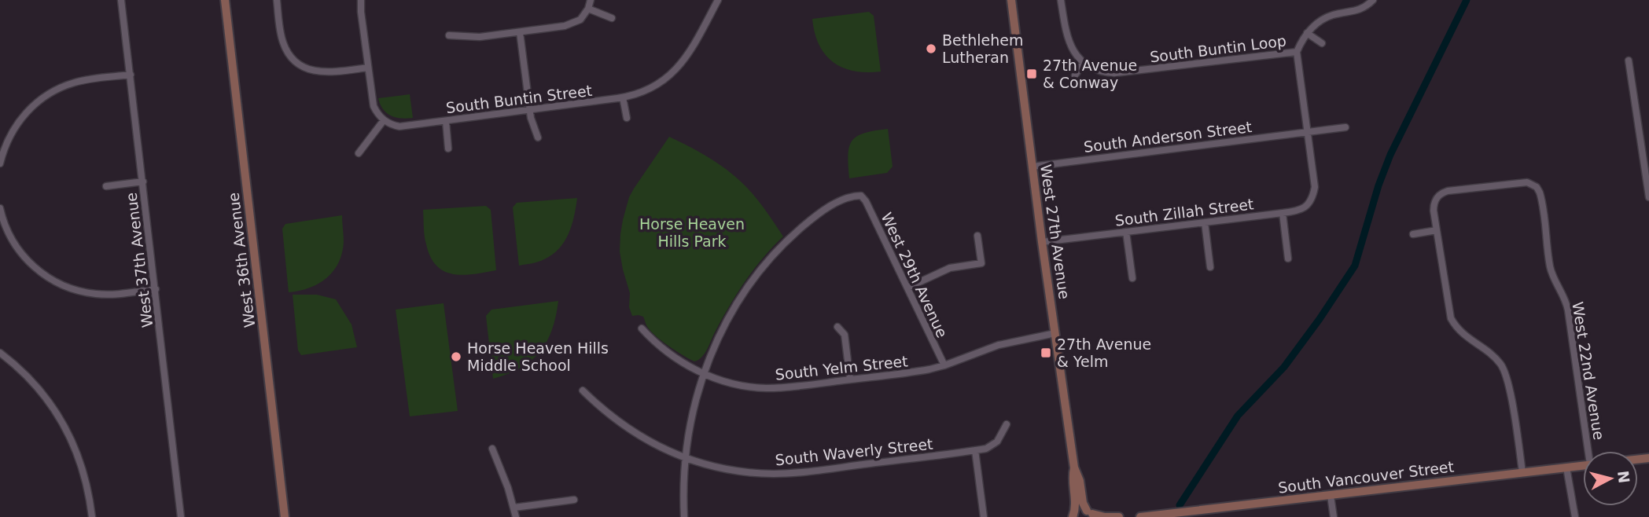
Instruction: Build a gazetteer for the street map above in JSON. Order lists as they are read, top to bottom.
{
  "streets": {
    "street": [
      "South Buntin Loop",
      "South Buntin Street",
      "South Anderson Street",
      "South Zillah Street",
      "West 27th Avenue",
      "West 37th Avenue",
      "West 36th Avenue",
      "West 29th Avenue",
      "South Yelm Street",
      "West 22nd Avenue",
      "South Waverly Street",
      "South Vancouver Street"
    ]
  },
  "crossings": [
    ["South Anderson Street", "South Zillah Street"],
    ["South Anderson Street", "West 27th Avenue"],
    ["South Zillah Street", "West 27th Avenue"],
    ["West 27th Avenue", "South Yelm Street"],
    ["West 29th Avenue", "South Yelm Street"]
  ],
  "parks": ["Horse Heaven Hills Park"],
  "places": {
    "other": ["Bethlehem Lutheran", "Horse Heaven Hills Middle School"],
    "transit": ["27th Avenue & Conway", "27th Avenue & Yelm"]
  },
  "north": "right"
}
